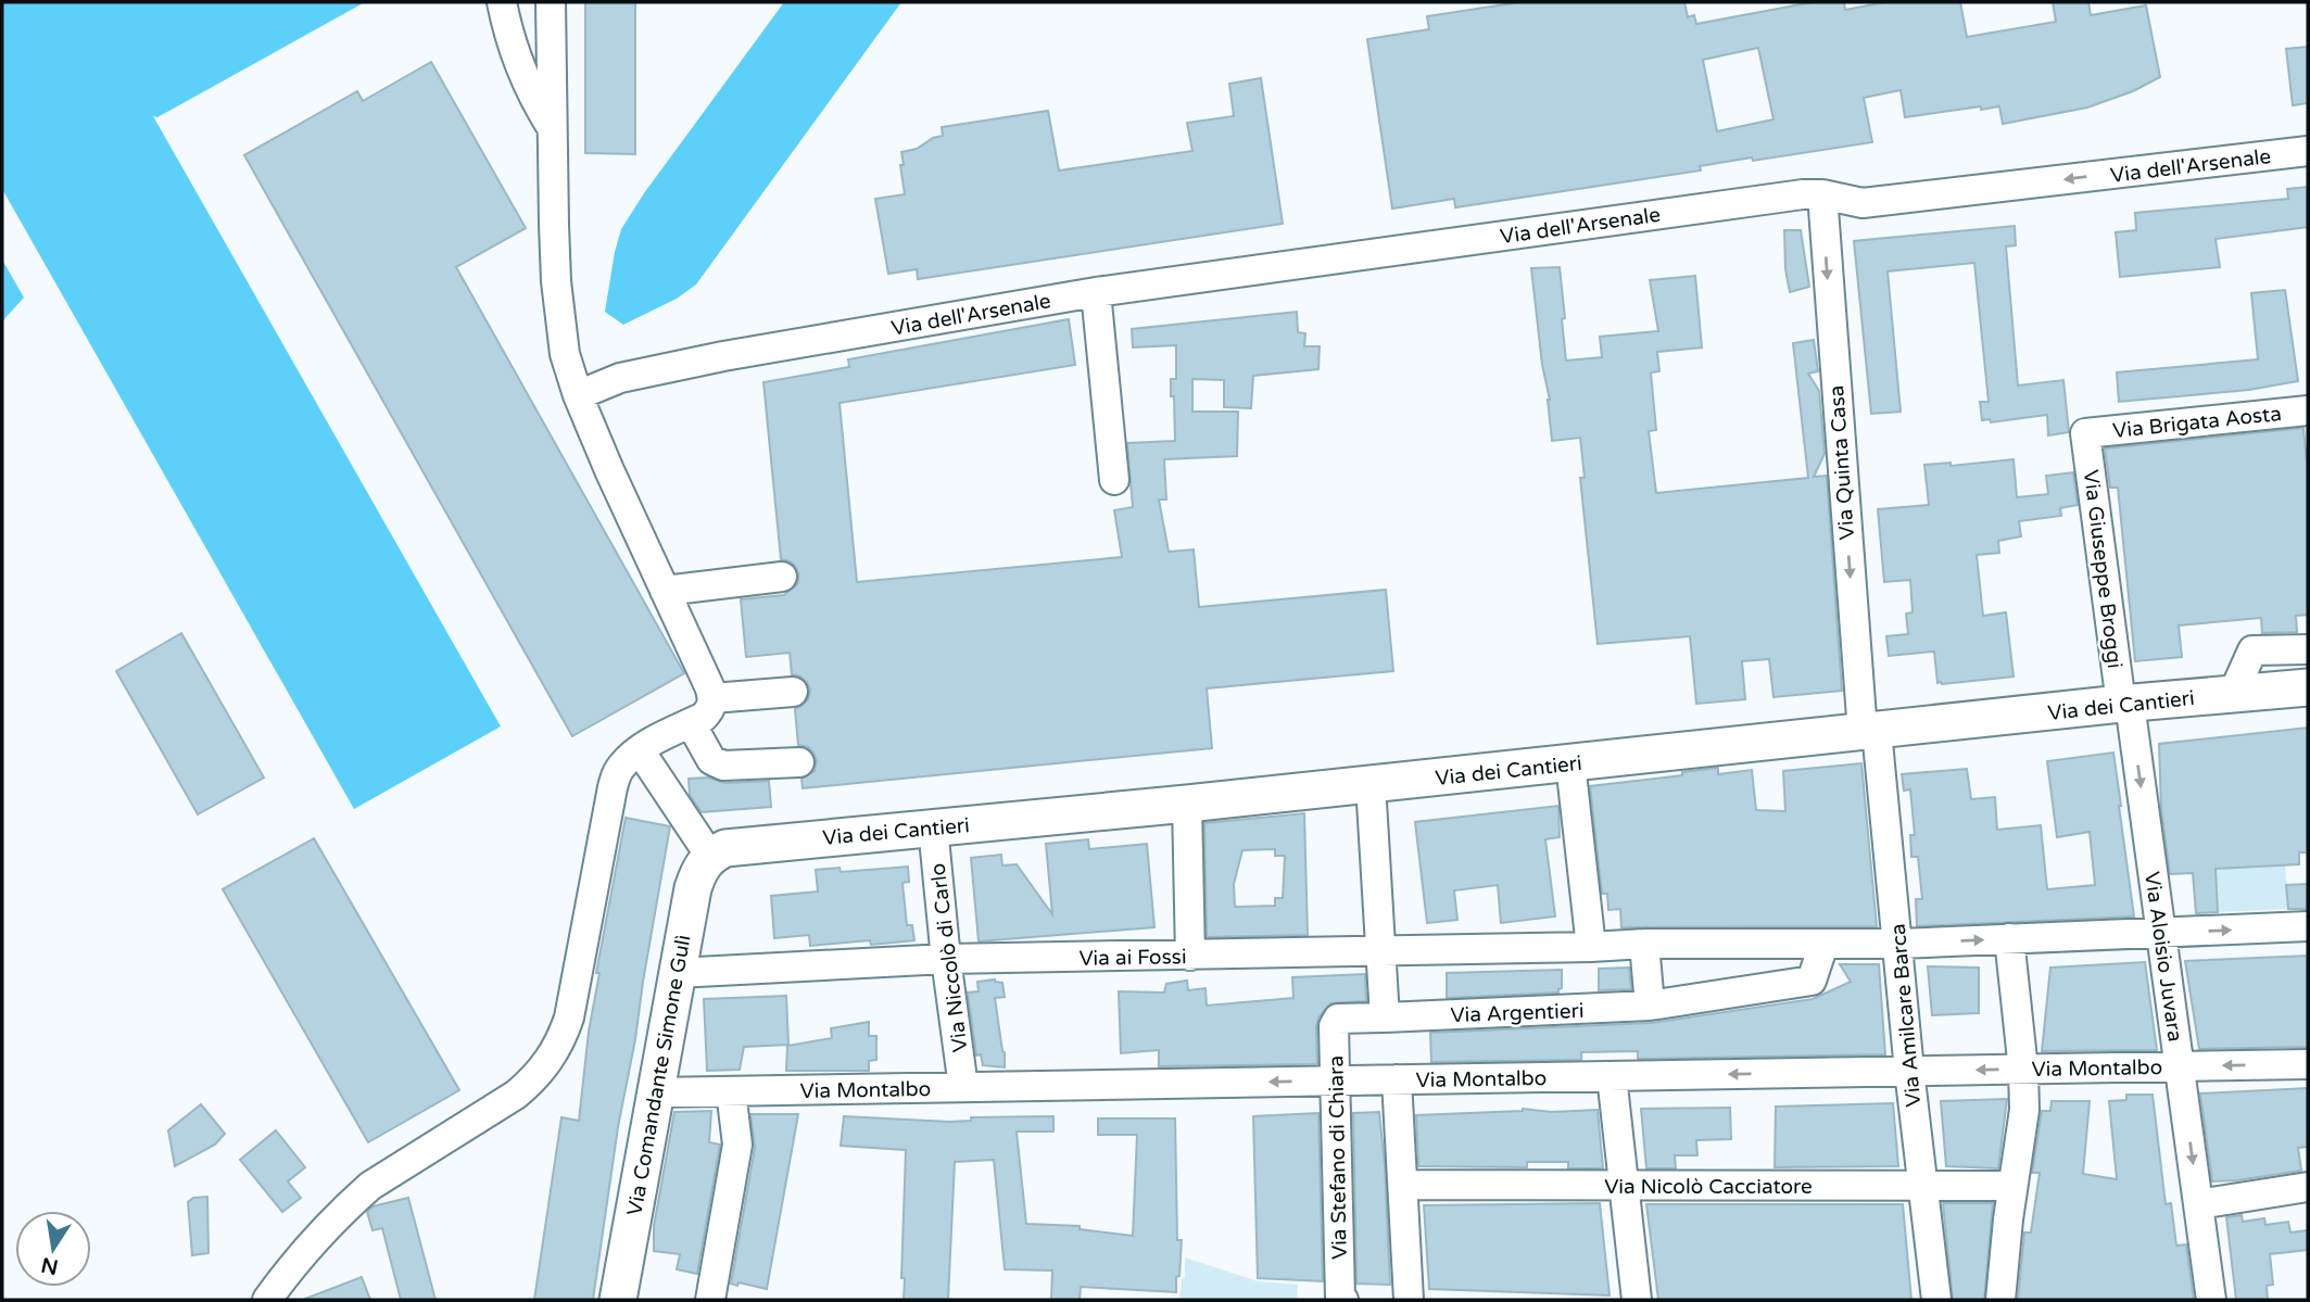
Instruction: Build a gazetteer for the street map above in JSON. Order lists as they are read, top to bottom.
{
  "streets": {
    "main road": ["Via dei Cantieri", "Via Comandante Simone Gulì"],
    "street": [
      "Via dell'Arsenale",
      "Via Brigata Aosta",
      "Via Quinta Casa",
      "Via Giuseppe Broggi",
      "Via ai Fossi",
      "Via Aloisio Juvara",
      "Via Niccolò di Carlo",
      "Via Argentieri",
      "Via Amilcare Barca",
      "Via Montalbo",
      "Via Stefano di Chiara",
      "Via Nicolò Cacciatore"
    ]
  },
  "crossings": [
    ["Via dell'Arsenale", "Via Quinta Casa"],
    ["Via Brigata Aosta", "Via Giuseppe Broggi"],
    ["Via Quinta Casa", "Via dei Cantieri"],
    ["Via Quinta Casa", "Via Amilcare Barca"],
    ["Via Giuseppe Broggi", "Via dei Cantieri"],
    ["Via Giuseppe Broggi", "Via Aloisio Juvara"],
    ["Via dei Cantieri", "Via Aloisio Juvara"],
    ["Via dei Cantieri", "Via Niccolò di Carlo"],
    ["Via dei Cantieri", "Via Amilcare Barca"],
    ["Via dei Cantieri", "Via Comandante Simone Gulì"],
    ["Via ai Fossi", "Via Aloisio Juvara"],
    ["Via ai Fossi", "Via Niccolò di Carlo"],
    ["Via ai Fossi", "Via Argentieri"],
    ["Via ai Fossi", "Via Amilcare Barca"],
    ["Via ai Fossi", "Via Comandante Simone Gulì"],
    ["Via Aloisio Juvara", "Via Montalbo"],
    ["Via Niccolò di Carlo", "Via Montalbo"],
    ["Via Argentieri", "Via Stefano di Chiara"],
    ["Via Amilcare Barca", "Via Montalbo"],
    ["Via Amilcare Barca", "Via Nicolò Cacciatore"],
    ["Via Montalbo", "Via Comandante Simone Gulì"],
    ["Via Montalbo", "Via Stefano di Chiara"]
  ],
  "one_way": ["Via Quinta Casa", "Via Montalbo"],
  "north": "bottom"
}
